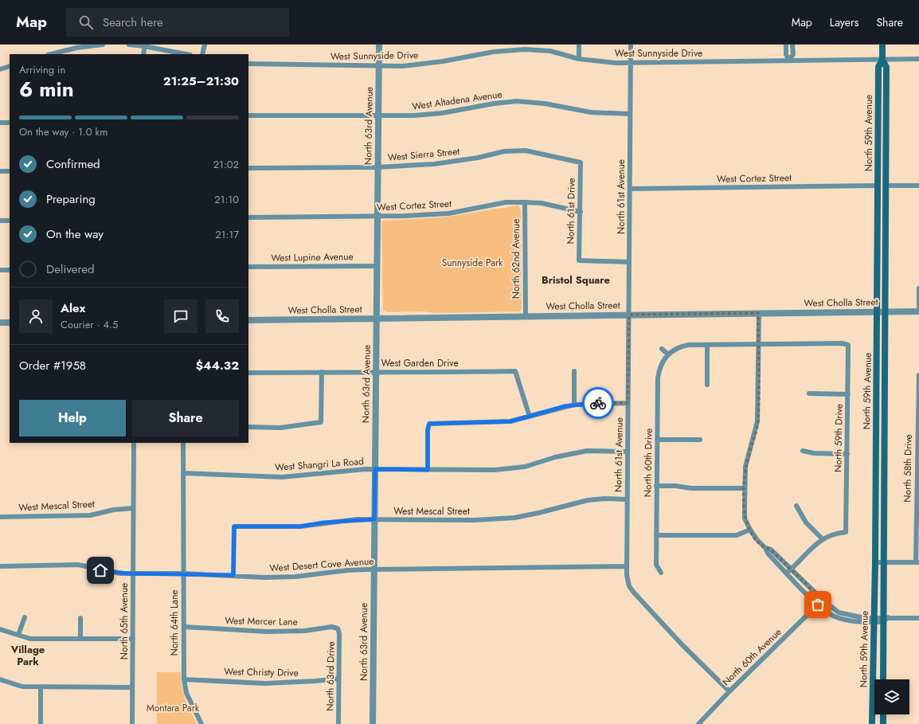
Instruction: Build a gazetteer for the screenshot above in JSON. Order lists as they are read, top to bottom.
{
  "streets": {
    "main road": ["North 59th Avenue"],
    "street": [
      "West Sunnyside Drive",
      "West Altadena Avenue",
      "North 63rd Avenue",
      "West Sierra Street",
      "West Cortez Street",
      "North 61st Avenue",
      "North 61st Drive",
      "West Lupine Avenue",
      "North 62nd Avenue",
      "West Cholla Street",
      "West Garden Drive",
      "North 59th Drive",
      "North 60th Drive",
      "West Shangri La Road",
      "North 58th Drive",
      "West Mescal Street",
      "West Desert Cove Avenue",
      "North 65th Avenue",
      "West Mercer Lane",
      "North 64th Lane",
      "North 60th Avenue",
      "West Christy Drive",
      "North 63rd Drive"
    ]
  },
  "crossings": [
    ["West Sunnyside Drive", "North 63rd Avenue"],
    ["West Sunnyside Drive", "North 59th Avenue"],
    ["West Sunnyside Drive", "North 61st Avenue"],
    ["West Altadena Avenue", "North 63rd Avenue"],
    ["West Altadena Avenue", "North 61st Avenue"],
    ["North 63rd Avenue", "West Sierra Street"],
    ["North 63rd Avenue", "West Cortez Street"],
    ["North 63rd Avenue", "West Lupine Avenue"],
    ["North 63rd Avenue", "West Cholla Street"],
    ["North 63rd Avenue", "West Garden Drive"],
    ["North 63rd Avenue", "West Shangri La Road"],
    ["North 63rd Avenue", "West Mescal Street"],
    ["North 63rd Avenue", "West Desert Cove Avenue"],
    ["North 59th Avenue", "West Cortez Street"],
    ["North 59th Avenue", "West Cholla Street"],
    ["West Sierra Street", "North 61st Drive"],
    ["West Cortez Street", "North 61st Avenue"],
    ["West Cortez Street", "North 61st Drive"],
    ["West Cortez Street", "North 62nd Avenue"],
    ["North 61st Avenue", "North 61st Drive"],
    ["North 61st Avenue", "West Cholla Street"],
    ["North 61st Avenue", "West Shangri La Road"],
    ["North 61st Avenue", "West Mescal Street"],
    ["North 61st Avenue", "West Desert Cove Avenue"],
    ["North 61st Avenue", "North 60th Avenue"],
    ["North 62nd Avenue", "West Cholla Street"],
    ["West Shangri La Road", "North 64th Lane"],
    ["West Mescal Street", "West Desert Cove Avenue"],
    ["West Mescal Street", "North 65th Avenue"],
    ["West Desert Cove Avenue", "North 65th Avenue"],
    ["West Desert Cove Avenue", "North 64th Lane"],
    ["West Mercer Lane", "North 64th Lane"],
    ["West Mercer Lane", "North 63rd Drive"],
    ["North 64th Lane", "West Christy Drive"],
    ["West Christy Drive", "North 63rd Drive"]
  ],
  "districts": ["Bristol Square", "Village Park"],
  "parks": ["Sunnyside Park", "Montara Park"],
  "page": {
    "header": "Map",
    "search": "Search here",
    "nav": ["Map", "Layers", "Share"],
    "heading": ["6 min", "Arriving in", "21:25–21:30"],
    "panel": [
      "Alex",
      "Courier · 4.5",
      "Order #1958",
      "$44.32"
    ],
    "bar": "On the way · 1.0 km",
    "list": [
      ["Confirmed", "21:02"],
      ["Preparing", "21:10"],
      ["On the way", "21:17"],
      "Delivered"
    ],
    "buttons": ["Help", "Share"]
  }
}
